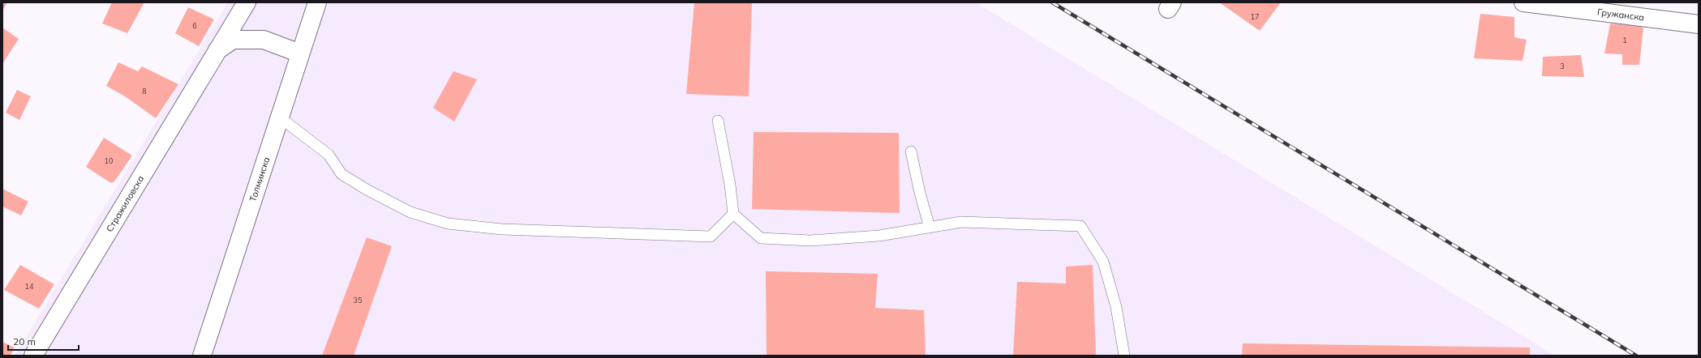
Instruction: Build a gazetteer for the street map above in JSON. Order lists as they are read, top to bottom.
{
  "streets": {
    "street": ["Гружанска", "Толминска", "Стражиловска"]
  },
  "crossings": [
    ["Толминска", "Стражиловска"]
  ],
  "house_numbers": [
    "17",
    "6",
    "1",
    "3",
    "8",
    "10",
    "14",
    "35"
  ],
  "scale_bar": "20 m"
}
